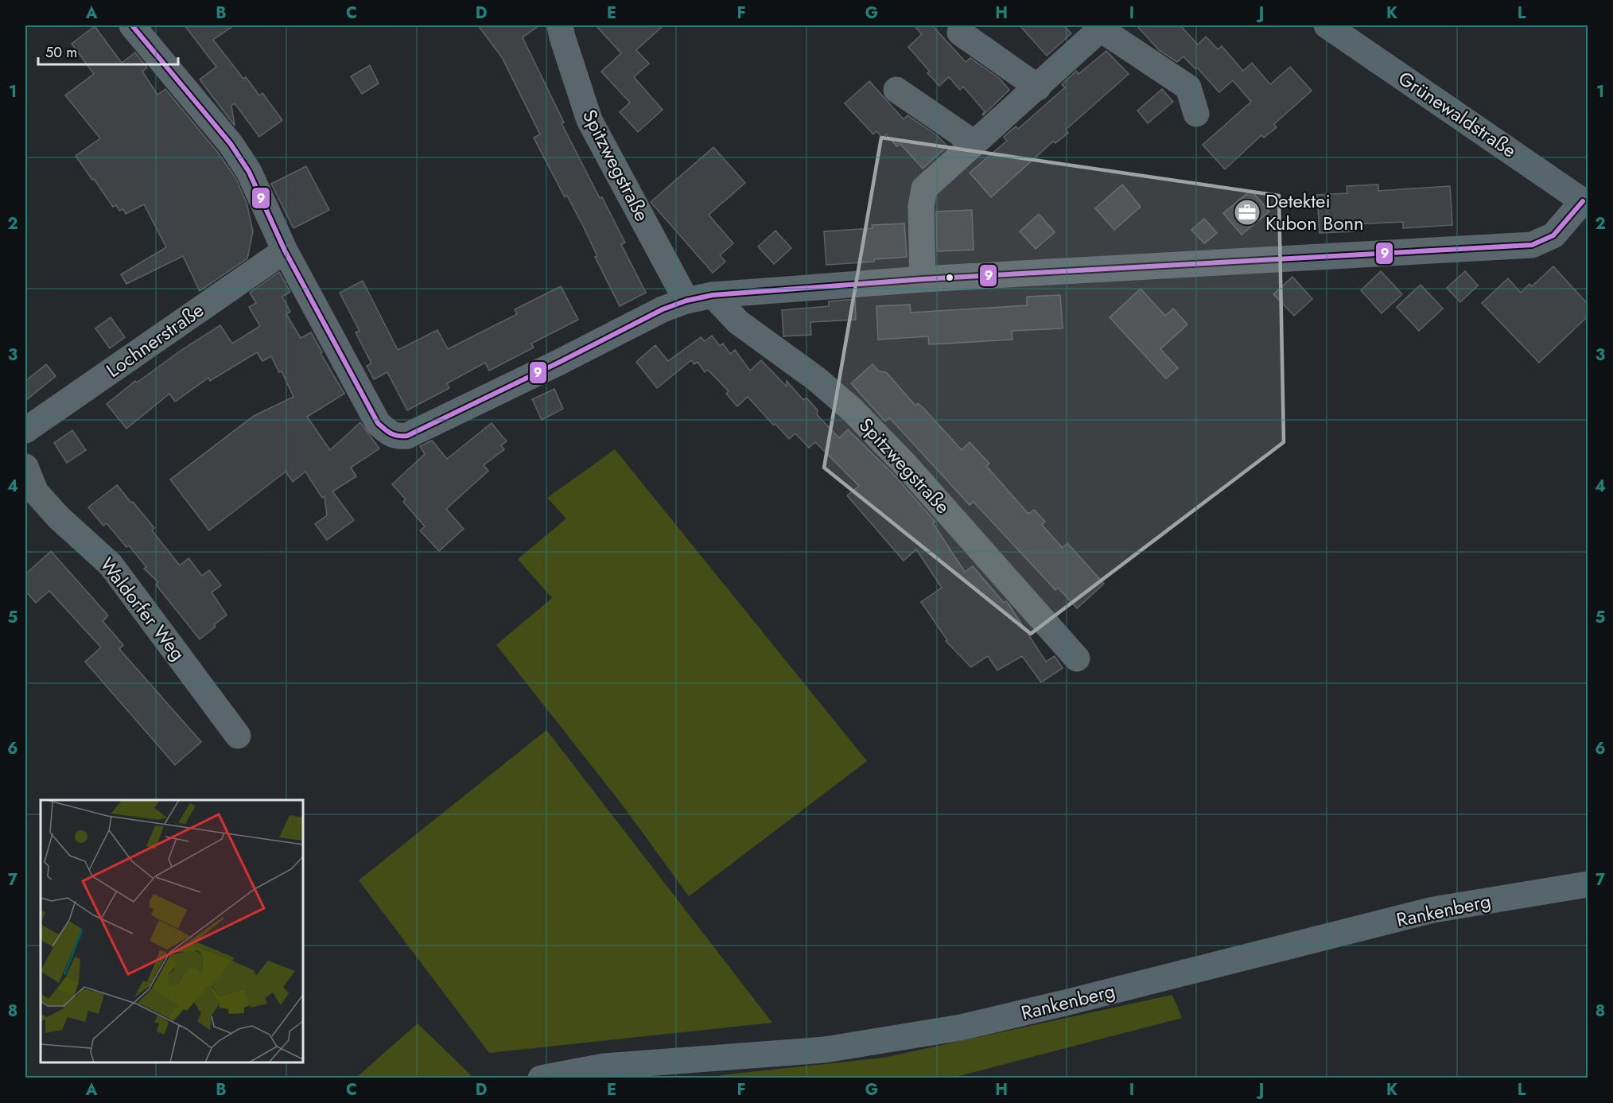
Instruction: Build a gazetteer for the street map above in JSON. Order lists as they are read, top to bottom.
{
  "streets": {
    "main road": ["Grünewaldstraße", "Rankenberg"],
    "street": ["Spitzwegstraße", "Lochnerstraße", "Waldorfer Weg"]
  },
  "places": {
    "office": ["Detektei Kubon Bonn"]
  },
  "lines": ["transit line 9"],
  "scale_bar": "50 m",
  "grid": {
    "columns": [
      "A",
      "B",
      "C",
      "D",
      "E",
      "F",
      "G",
      "H",
      "I",
      "J",
      "K",
      "L"
    ],
    "rows": [
      "1",
      "2",
      "3",
      "4",
      "5",
      "6",
      "7",
      "8"
    ]
  }
}
